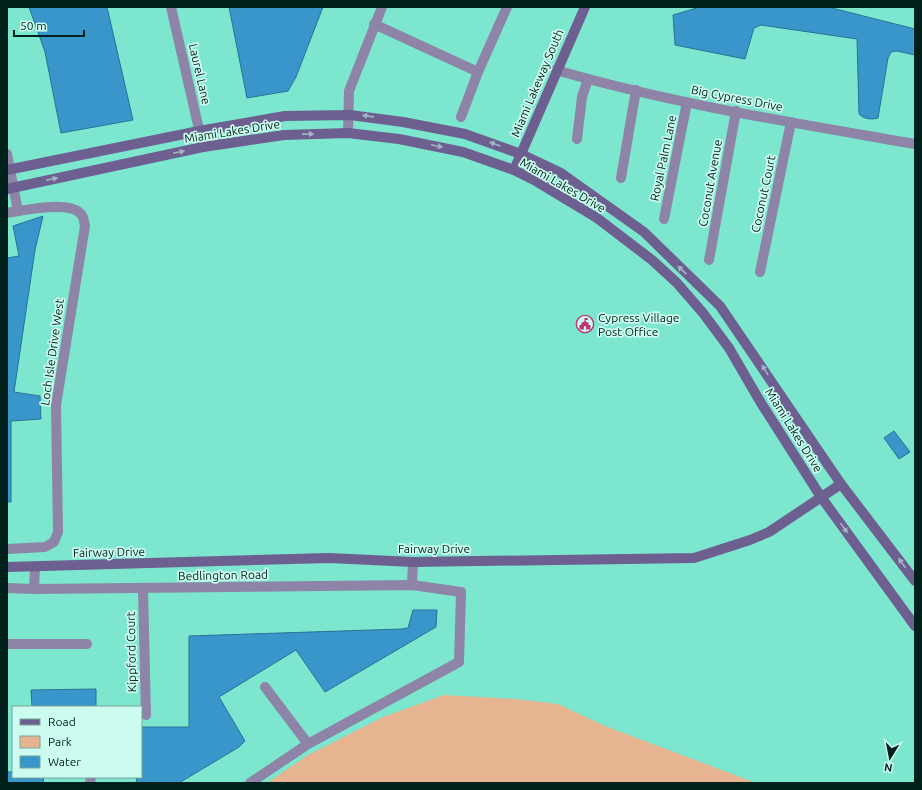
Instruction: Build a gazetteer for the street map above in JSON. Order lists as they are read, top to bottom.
{
  "streets": {
    "main road": ["Miami Lakeway South", "Miami Lakes Drive", "Fairway Drive"],
    "street": [
      "Laurel Lane",
      "Big Cypress Drive",
      "Royal Palm Lane",
      "Coconut Avenue",
      "Coconut Court",
      "Loch Isle Drive West",
      "Bedlington Road",
      "Kippford Court"
    ]
  },
  "crossings": [
    ["Laurel Lane", "Miami Lakes Drive"],
    ["Miami Lakeway South", "Big Cypress Drive"],
    ["Miami Lakeway South", "Miami Lakes Drive"],
    ["Big Cypress Drive", "Royal Palm Lane"],
    ["Big Cypress Drive", "Coconut Avenue"],
    ["Big Cypress Drive", "Coconut Court"],
    ["Miami Lakes Drive", "Fairway Drive"],
    ["Bedlington Road", "Kippford Court"]
  ],
  "places": {
    "public building": ["Cypress Village Post Office"]
  },
  "legend": ["Road", "Park", "Water"],
  "scale_bar": "50 m",
  "north": "bottom"
}
